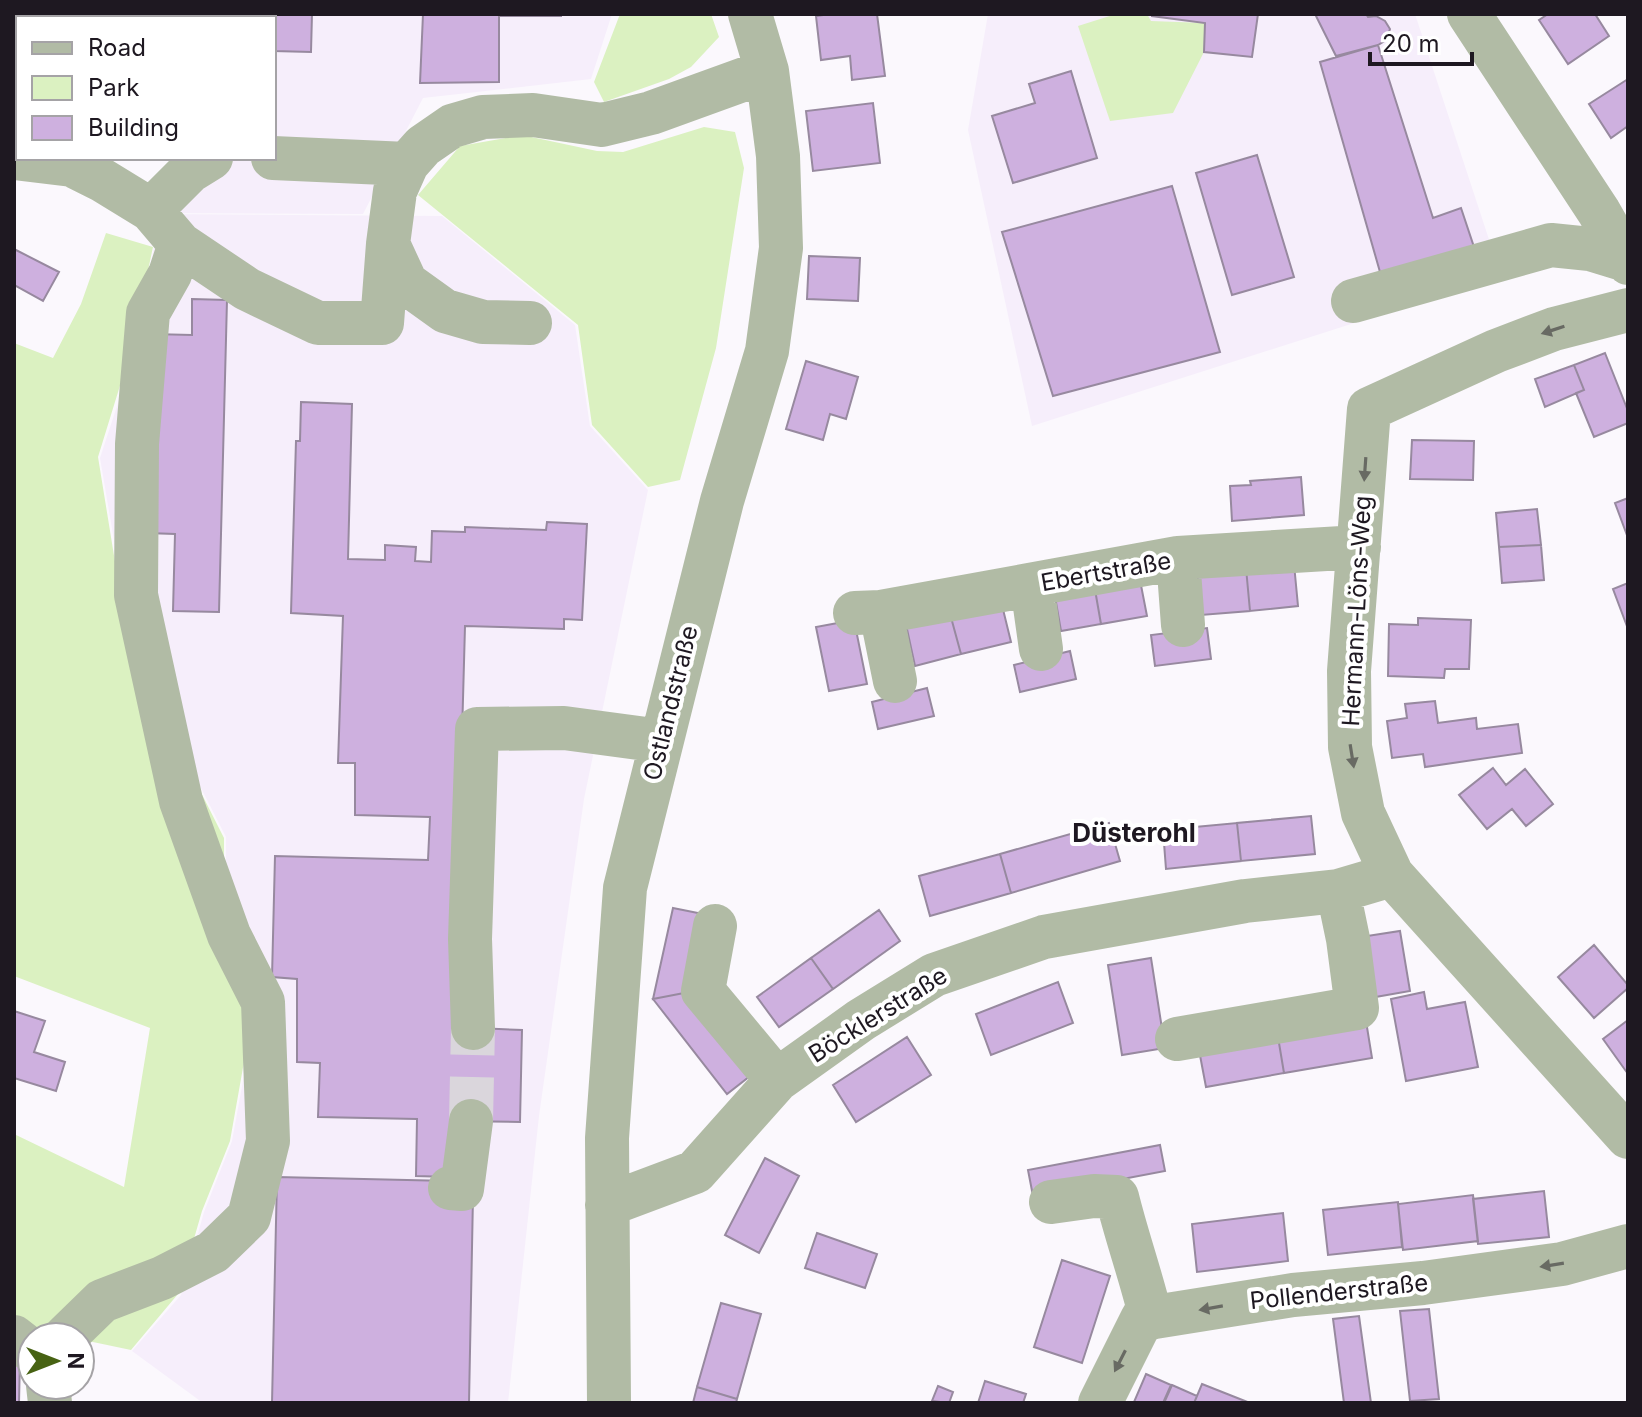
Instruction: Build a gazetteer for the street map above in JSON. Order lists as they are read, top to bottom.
{
  "streets": {
    "street": [
      "Ebertstraße",
      "Hermann-Löns-Weg",
      "Ostlandstraße",
      "Böcklerstraße",
      "Pollenderstraße"
    ]
  },
  "crossings": [
    ["Ebertstraße", "Hermann-Löns-Weg"],
    ["Hermann-Löns-Weg", "Böcklerstraße"],
    ["Ostlandstraße", "Böcklerstraße"]
  ],
  "one_way": ["Hermann-Löns-Weg", "Pollenderstraße"],
  "districts": ["Düsterohl"],
  "legend": ["Road", "Park", "Building"],
  "scale_bar": "20 m",
  "north": "right"
}
